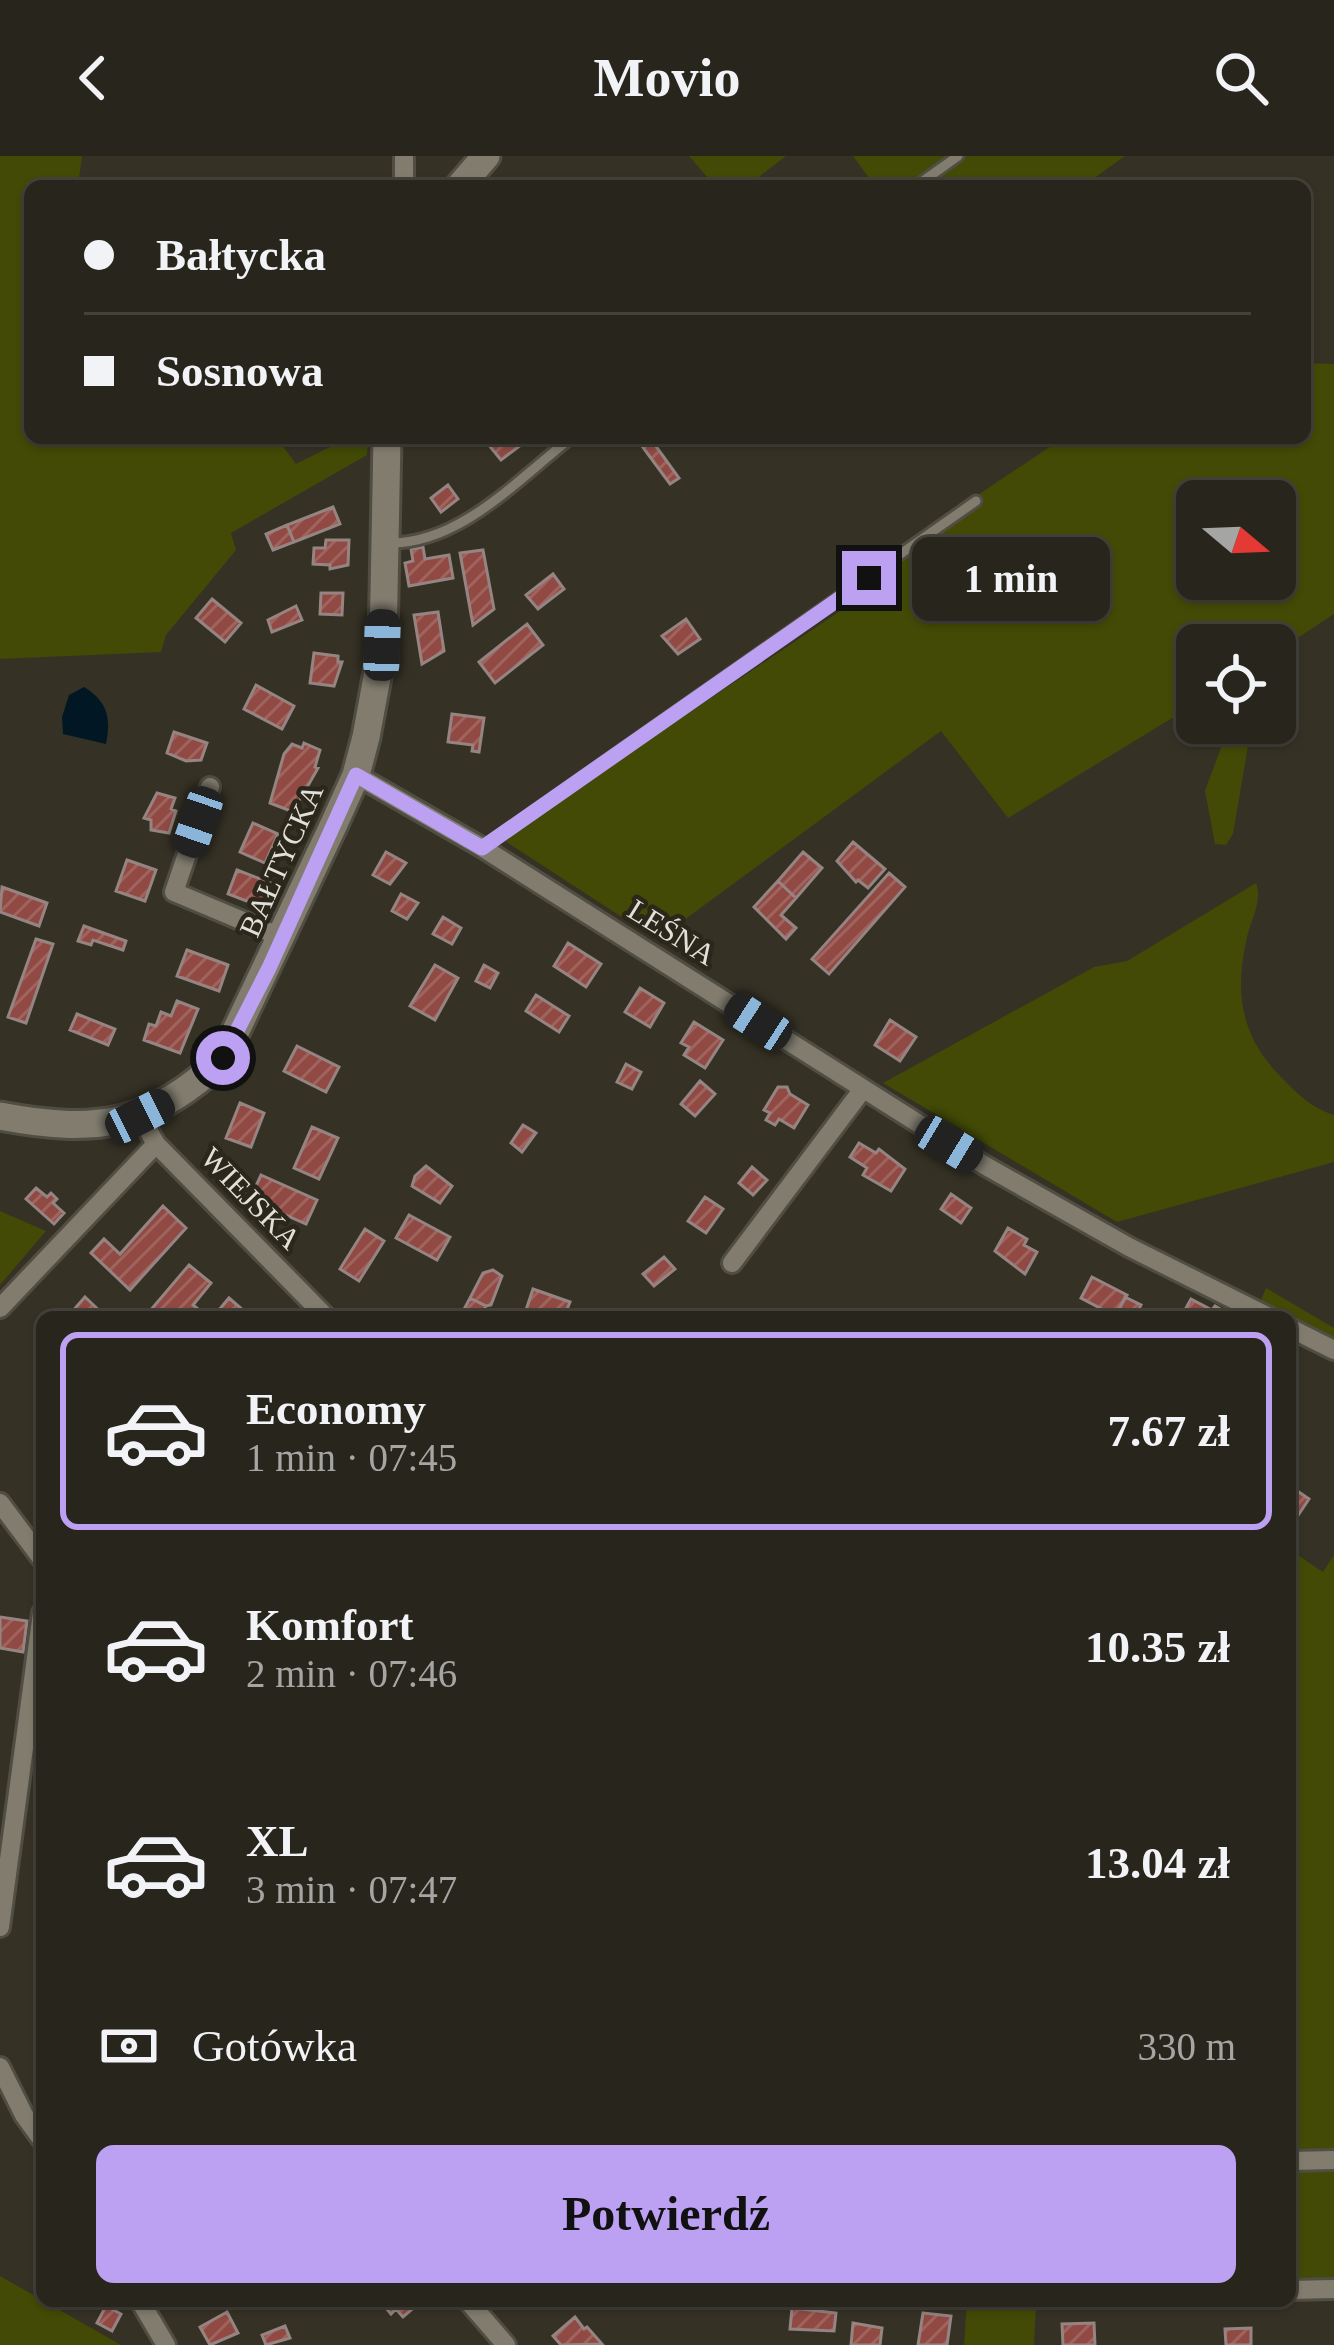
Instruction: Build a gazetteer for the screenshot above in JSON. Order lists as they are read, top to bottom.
{
  "streets": {
    "street": ["BAŁTYCKA", "LEŚNA", "WIEJSKA"]
  },
  "crossings": [
    ["BAŁTYCKA", "LEŚNA"],
    ["BAŁTYCKA", "WIEJSKA"]
  ],
  "north": "right",
  "page": {
    "header": "Movio",
    "banner": ["Bałtycka", "Sosnowa"],
    "bubble": "1 min",
    "list": [
      {
        "name": "Economy",
        "note": "1 min · 07:45",
        "value": "7.67 zł"
      },
      {
        "name": "Komfort",
        "note": "2 min · 07:46",
        "value": "10.35 zł"
      },
      {
        "name": "XL",
        "note": "3 min · 07:47",
        "value": "13.04 zł"
      }
    ],
    "pay": ["Gotówka", "330 m"],
    "buttons": "Potwierdź"
  }
}
